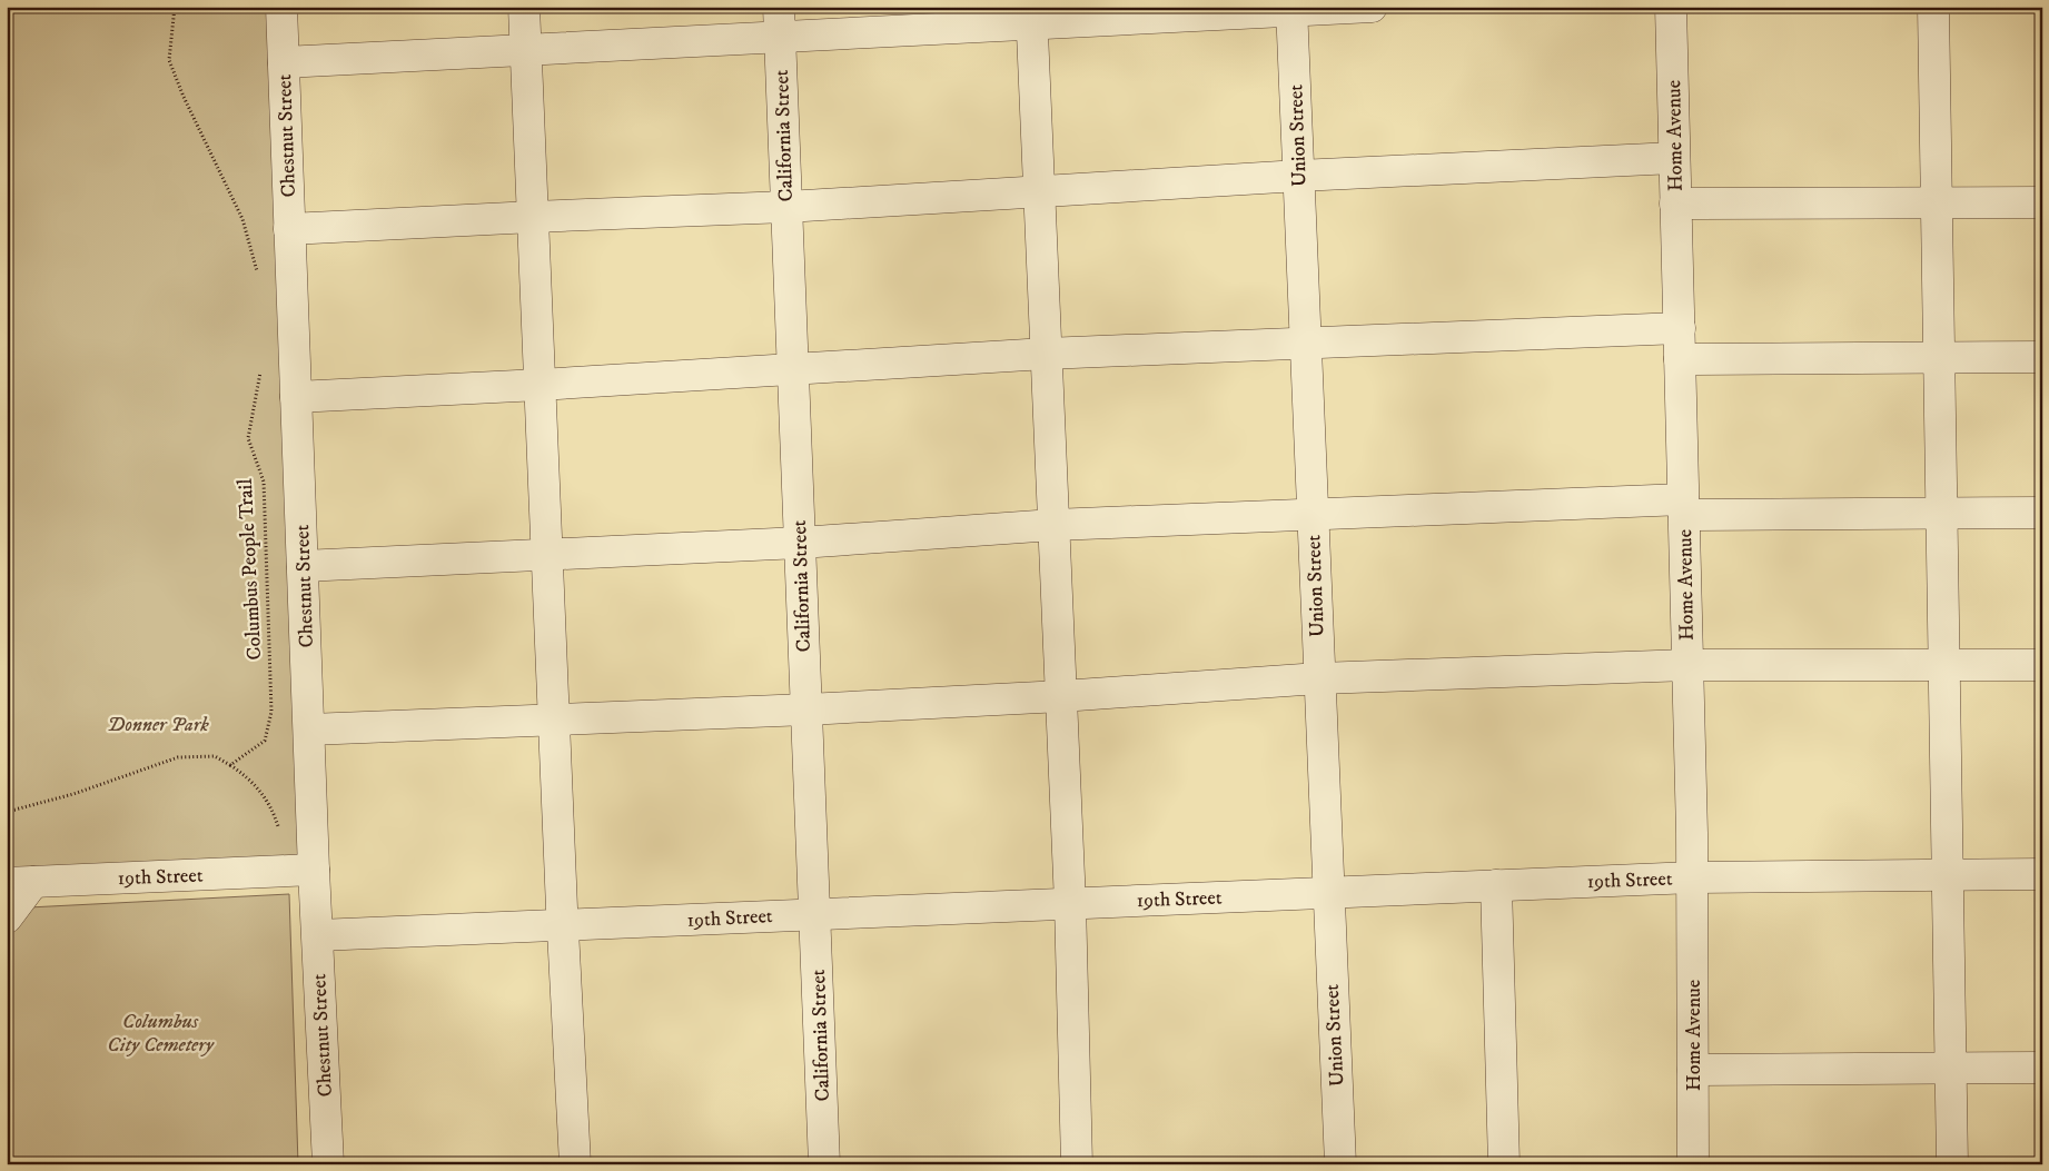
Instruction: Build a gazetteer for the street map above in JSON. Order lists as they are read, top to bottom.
{
  "streets": {
    "street": [
      "Chestnut Street",
      "California Street",
      "Union Street",
      "Home Avenue",
      "19th Street"
    ],
    "path": ["Columbus People Trail"]
  },
  "crossings": [
    ["Chestnut Street", "19th Street"],
    ["California Street", "19th Street"],
    ["Union Street", "19th Street"],
    ["Home Avenue", "19th Street"]
  ],
  "parks": ["Donner Park", "Columbus City Cemetery"]
}
